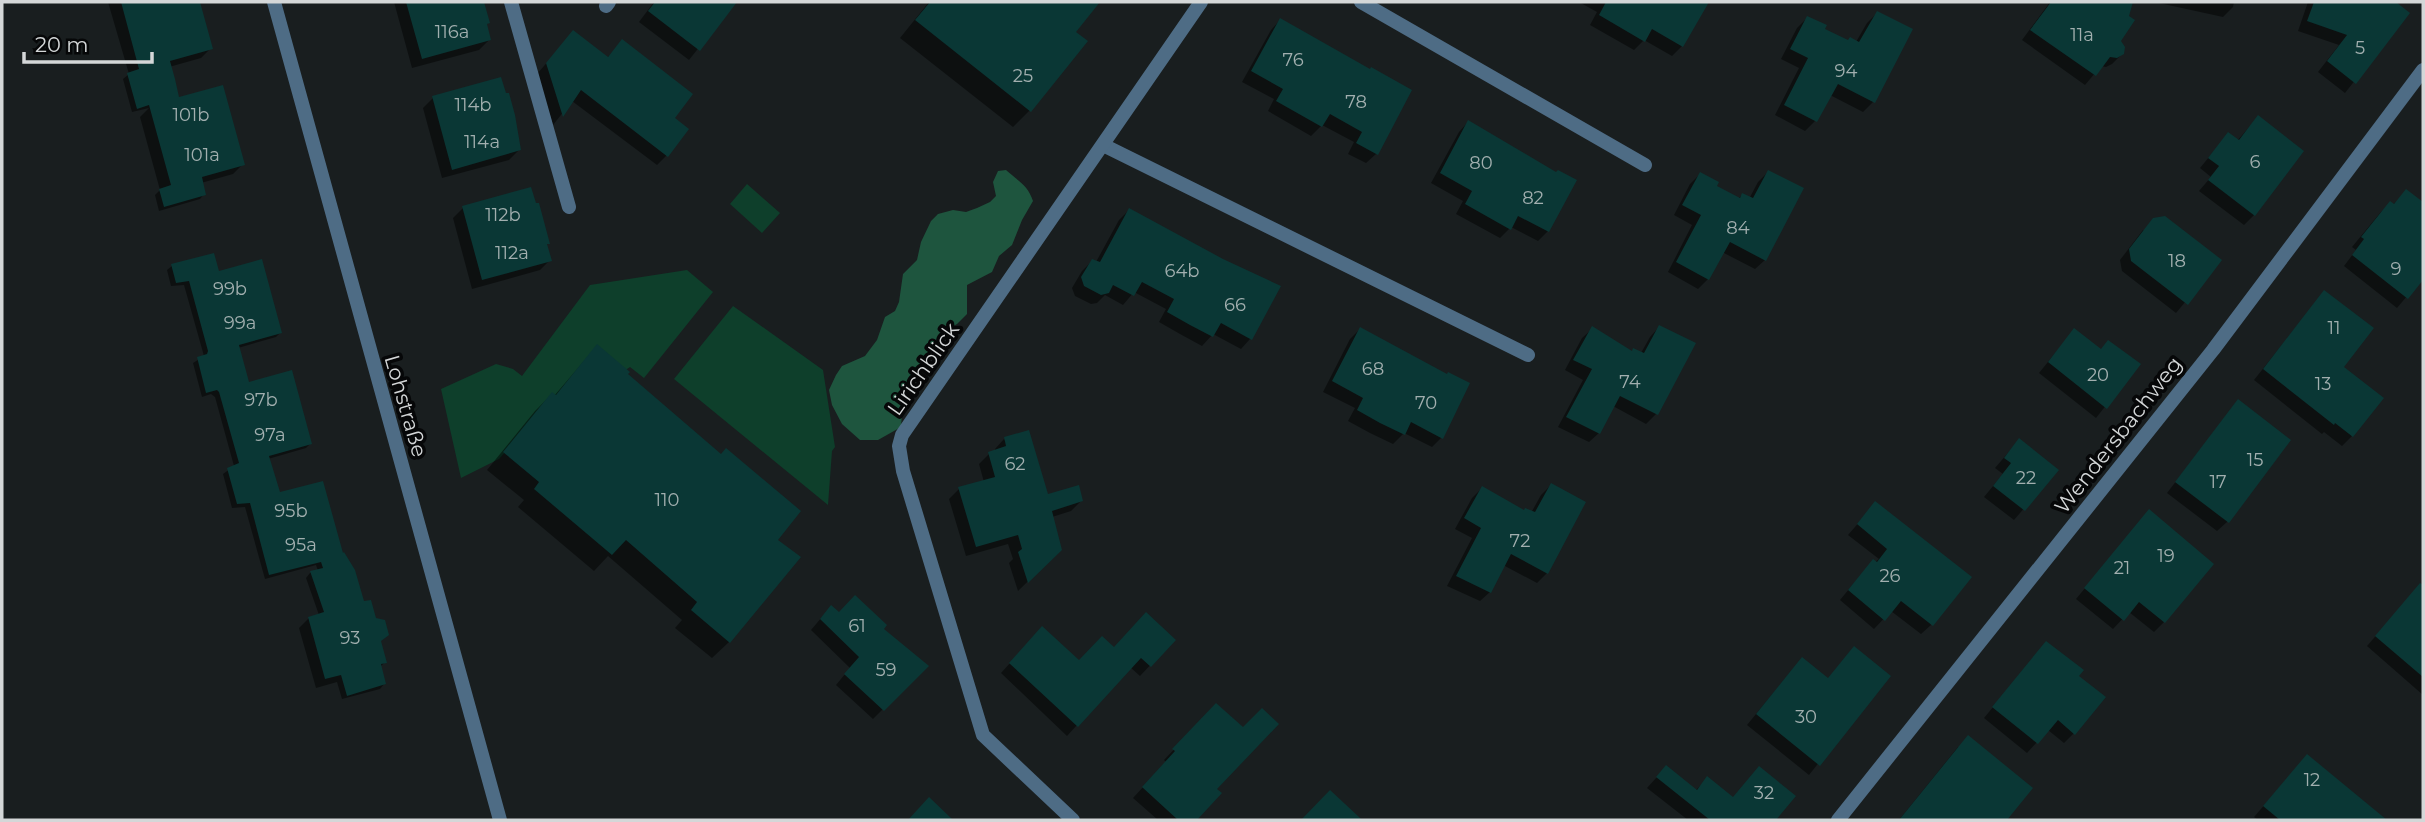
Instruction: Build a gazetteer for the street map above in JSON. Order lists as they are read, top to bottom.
{
  "streets": {
    "street": ["Lirichblick", "Lohstraße", "Wendersbachweg"]
  },
  "house_numbers": [
    "116a",
    "11a",
    "5",
    "76",
    "94",
    "25",
    "78",
    "114b",
    "101b",
    "114a",
    "101a",
    "6",
    "80",
    "82",
    "112b",
    "84",
    "112a",
    "18",
    "9",
    "64b",
    "99b",
    "66",
    "99a",
    "11",
    "68",
    "20",
    "74",
    "13",
    "97b",
    "70",
    "97a",
    "15",
    "62",
    "22",
    "17",
    "110",
    "95b",
    "72",
    "95a",
    "19",
    "21",
    "26",
    "61",
    "93",
    "59",
    "30",
    "12",
    "32"
  ],
  "scale_bar": "20 m"
}
